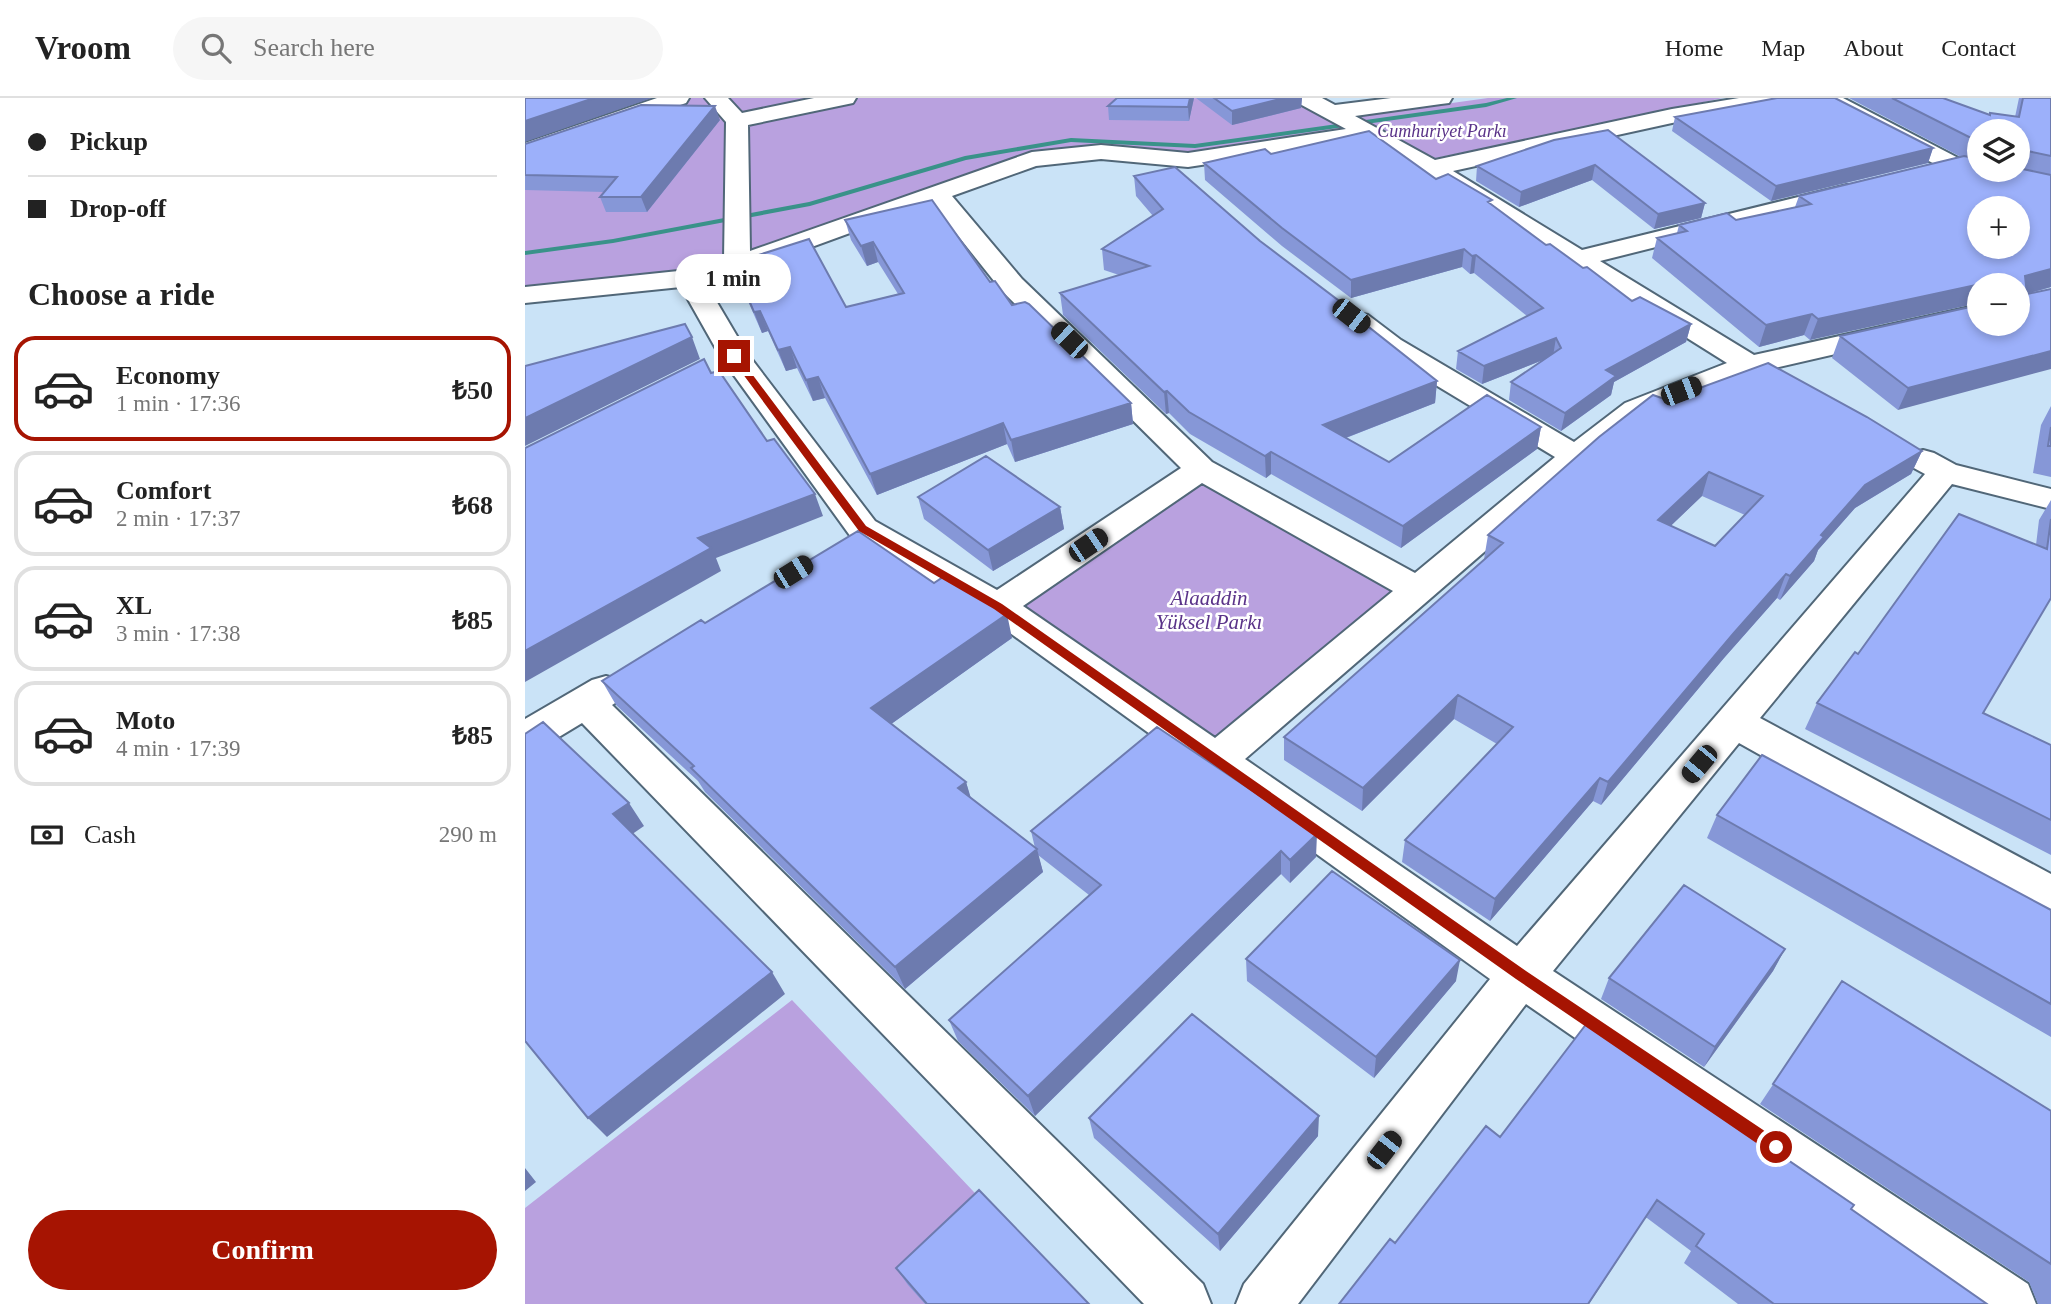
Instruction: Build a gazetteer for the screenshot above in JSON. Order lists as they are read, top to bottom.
{
  "parks": ["Cumhuriyet Parkı", "Alaaddin Yüksel Parkı"],
  "page": {
    "header": "Vroom",
    "search": "Search here",
    "nav": [
      "Home",
      "Map",
      "About",
      "Contact"
    ],
    "banner": ["Pickup", "Drop-off"],
    "map_buttons": ["+", "−"],
    "heading": "Choose a ride",
    "bubble": "1 min",
    "list": [
      {
        "name": "Economy",
        "note": "1 min · 17:36",
        "value": "₺50"
      },
      {
        "name": "Comfort",
        "note": "2 min · 17:37",
        "value": "₺68"
      },
      {
        "name": "XL",
        "note": "3 min · 17:38",
        "value": "₺85"
      },
      {
        "name": "Moto",
        "note": "4 min · 17:39",
        "value": "₺85"
      }
    ],
    "pay": ["Cash", "290 m"],
    "buttons": "Confirm"
  }
}
